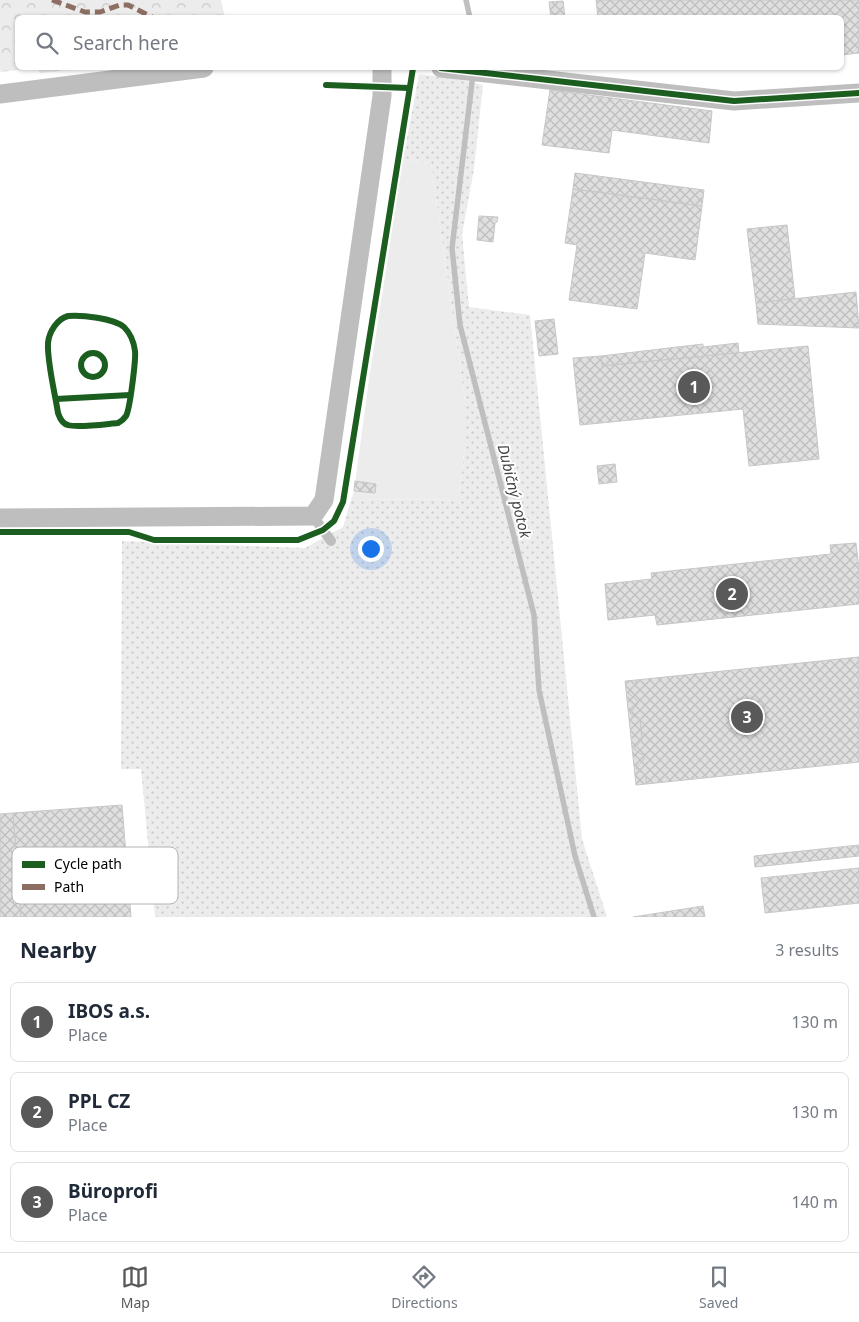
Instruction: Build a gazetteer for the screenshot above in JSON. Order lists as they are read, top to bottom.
{
  "water": ["Dubičný potok"],
  "legend": ["Cycle path", "Path"],
  "page": {
    "search": "Search here",
    "pins": ["1", "2", "3"],
    "heading": ["Nearby", "3 results"],
    "list": [
      {
        "mark": "1",
        "name": "IBOS a.s.",
        "note": "Place",
        "value": "130 m"
      },
      {
        "mark": "2",
        "name": "PPL CZ",
        "note": "Place",
        "value": "130 m"
      },
      {
        "mark": "3",
        "name": "Büroprofi",
        "note": "Place",
        "value": "140 m"
      }
    ],
    "nav": ["Map", "Directions", "Saved"]
  }
}
